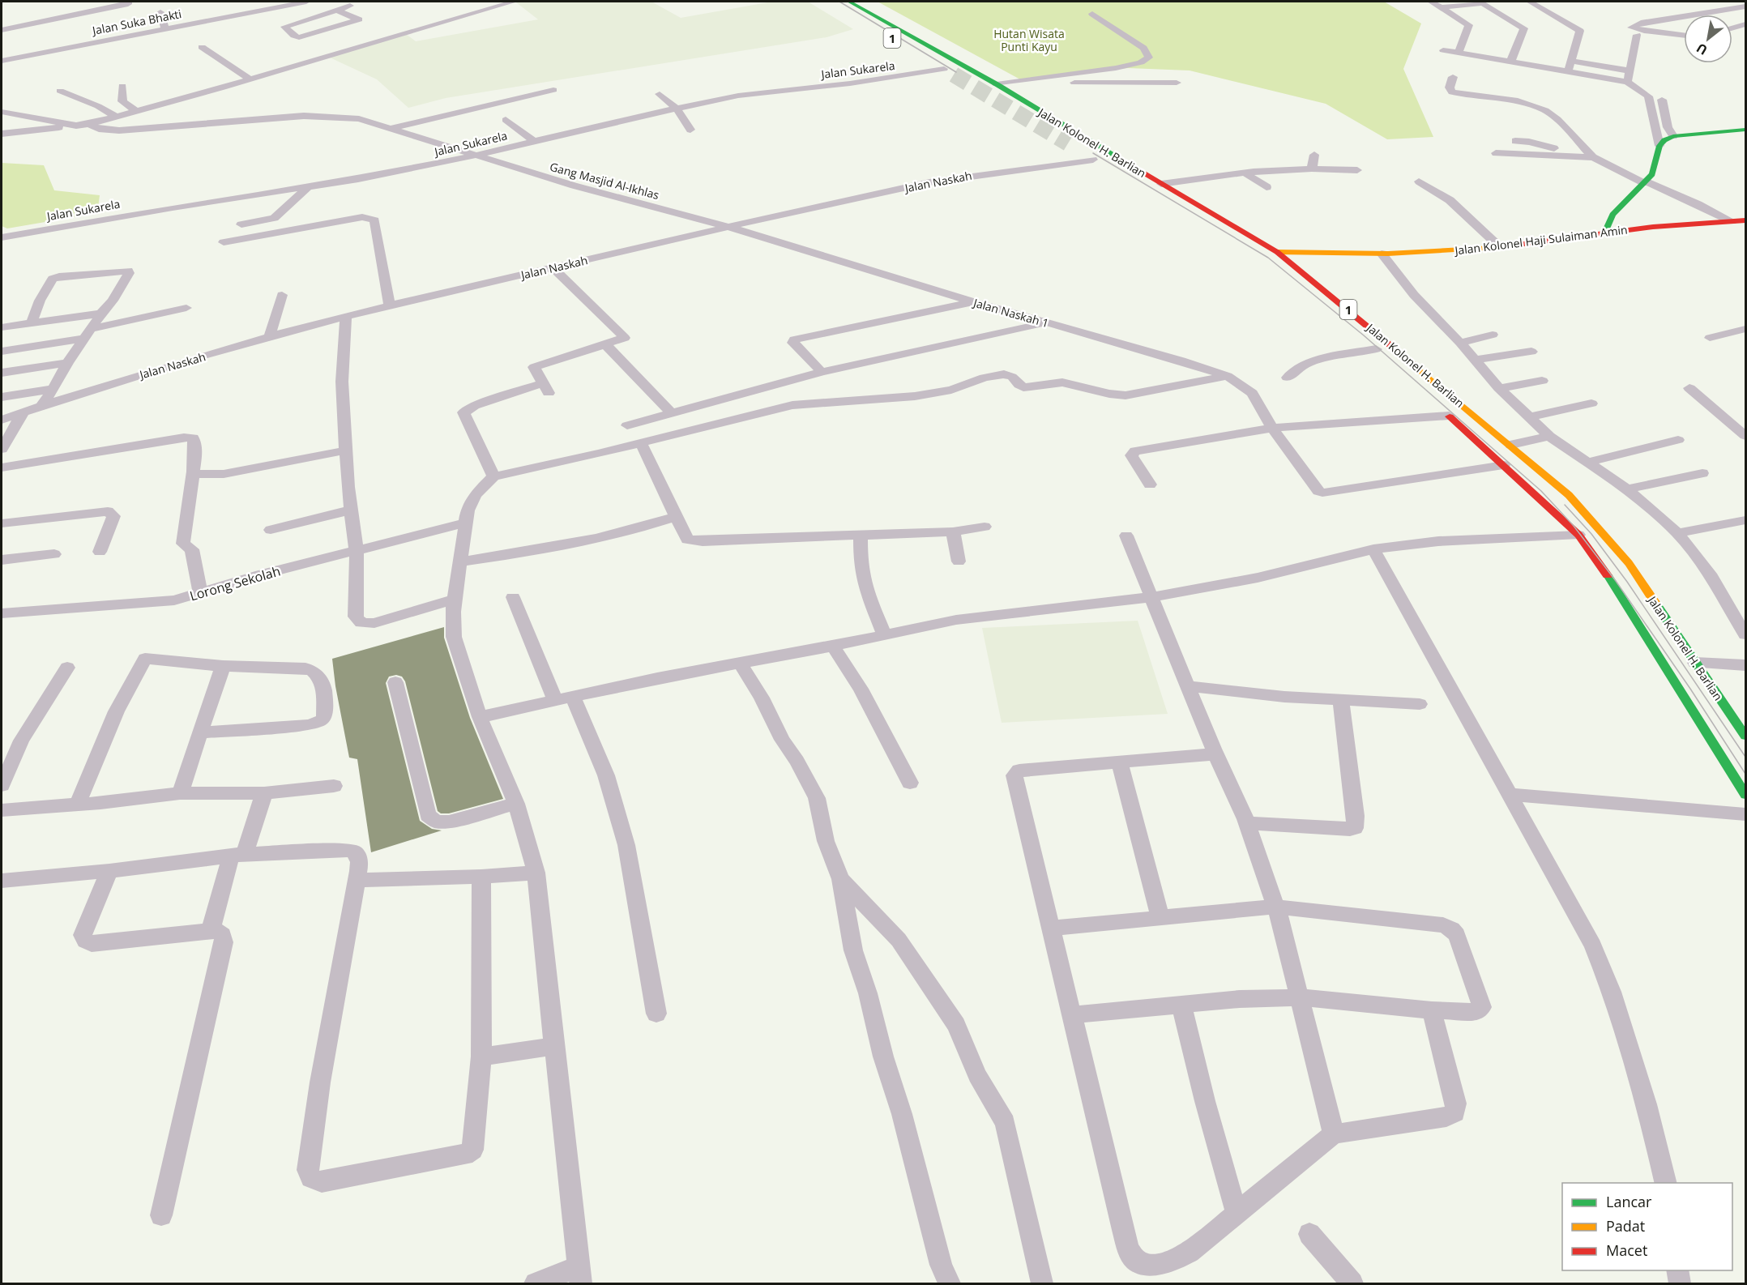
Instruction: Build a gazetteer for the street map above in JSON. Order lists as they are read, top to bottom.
{
  "streets": {
    "main road": ["1", "Jalan Kolonel H. Barlian", "Jalan Kolonel Haji Sulaiman Amin"],
    "street": [
      "Jalan Suka Bhakti",
      "Jalan Sukarela",
      "Gang Masjid Al-Ikhlas",
      "Jalan Naskah",
      "Jalan Naskah 1",
      "Lorong Sekolah"
    ]
  },
  "crossings": [
    ["Jalan Sukarela", "Gang Masjid Al-Ikhlas"],
    ["Jalan Kolonel H. Barlian", "Jalan Kolonel Haji Sulaiman Amin"],
    ["Gang Masjid Al-Ikhlas", "Jalan Naskah"],
    ["Gang Masjid Al-Ikhlas", "Jalan Naskah 1"],
    ["Jalan Naskah", "Jalan Naskah 1"]
  ],
  "parks": ["Hutan Wisata Punti Kayu"],
  "legend": ["Lancar", "Padat", "Macet"],
  "north": "bottom left"
}
